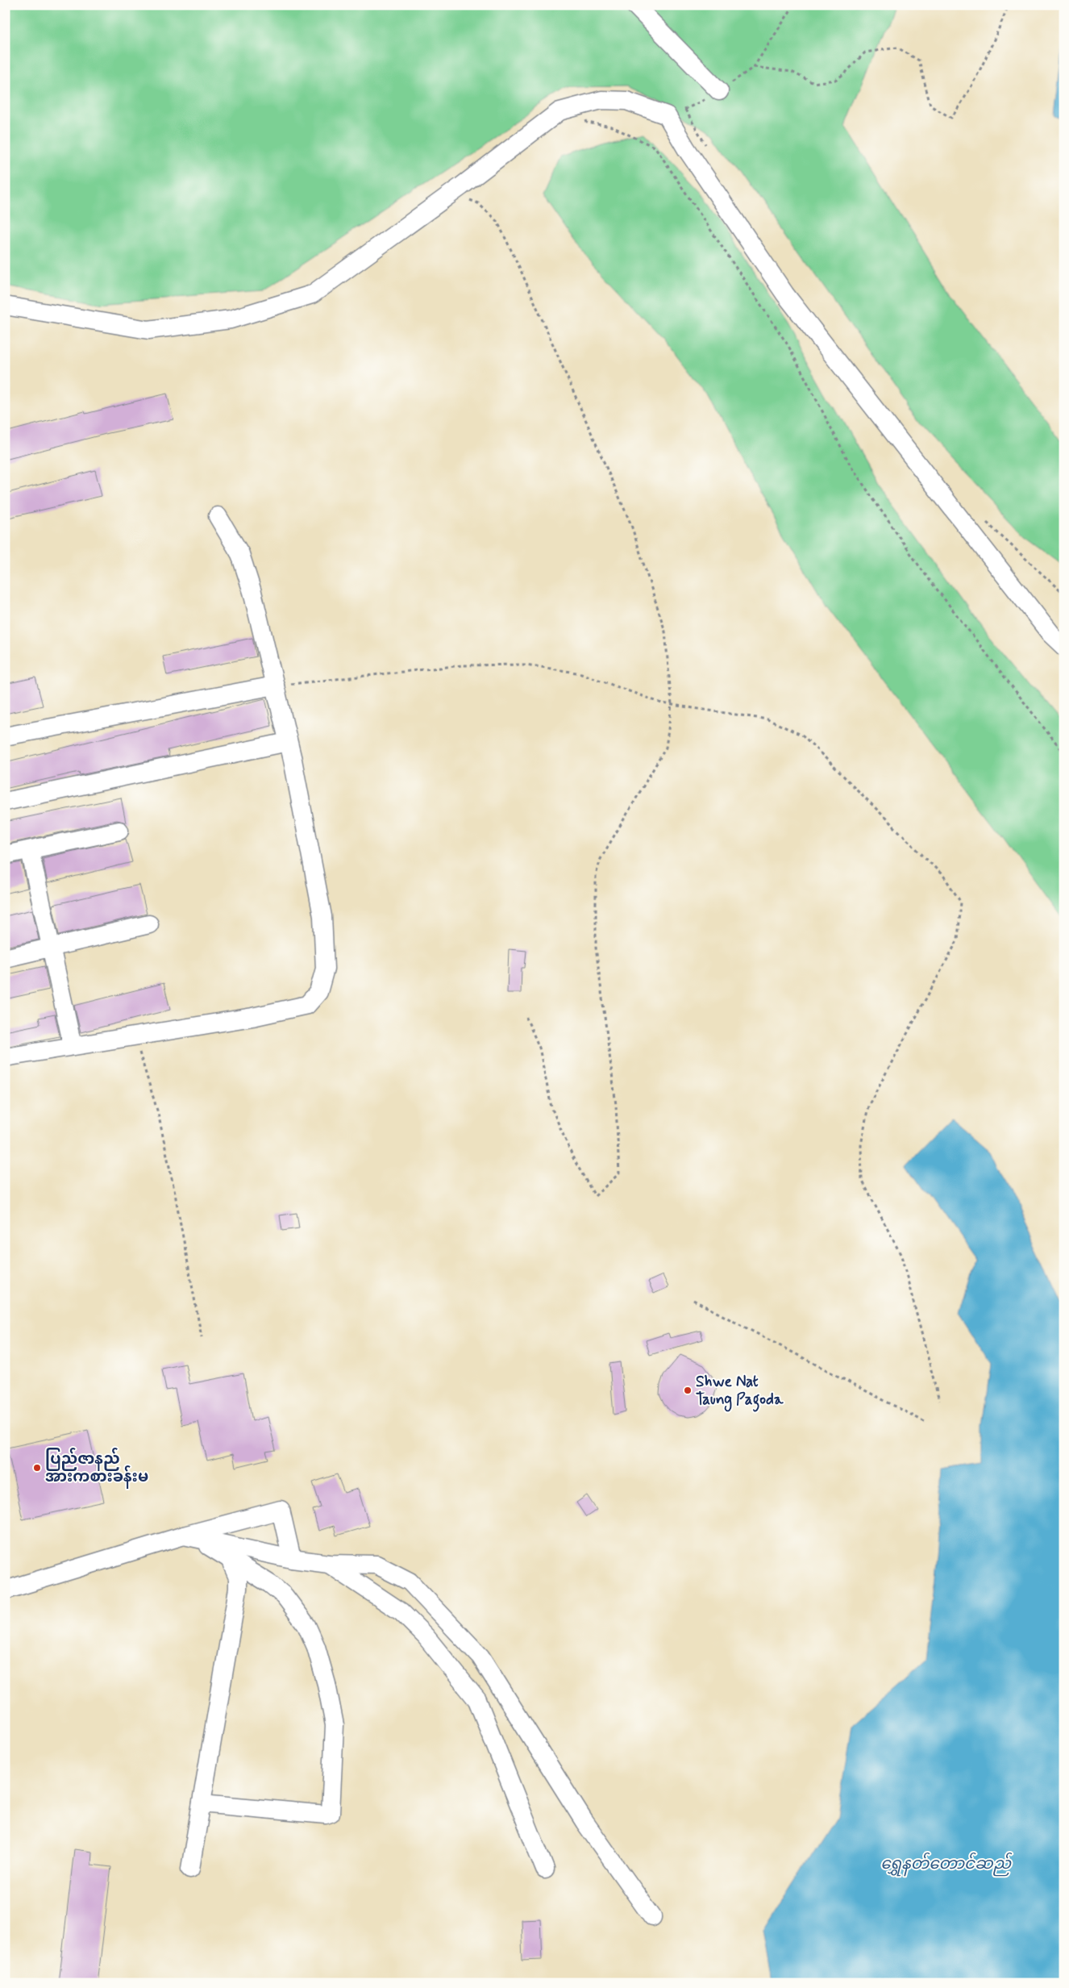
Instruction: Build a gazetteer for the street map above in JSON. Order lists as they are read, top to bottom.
{
  "water": ["ရွှေနတ်တောင်ဆည်"],
  "places": ["Shwe Nat Taung Pagoda", "ပြည်ဇာနည် အားကစားခန်းမ"]
}
